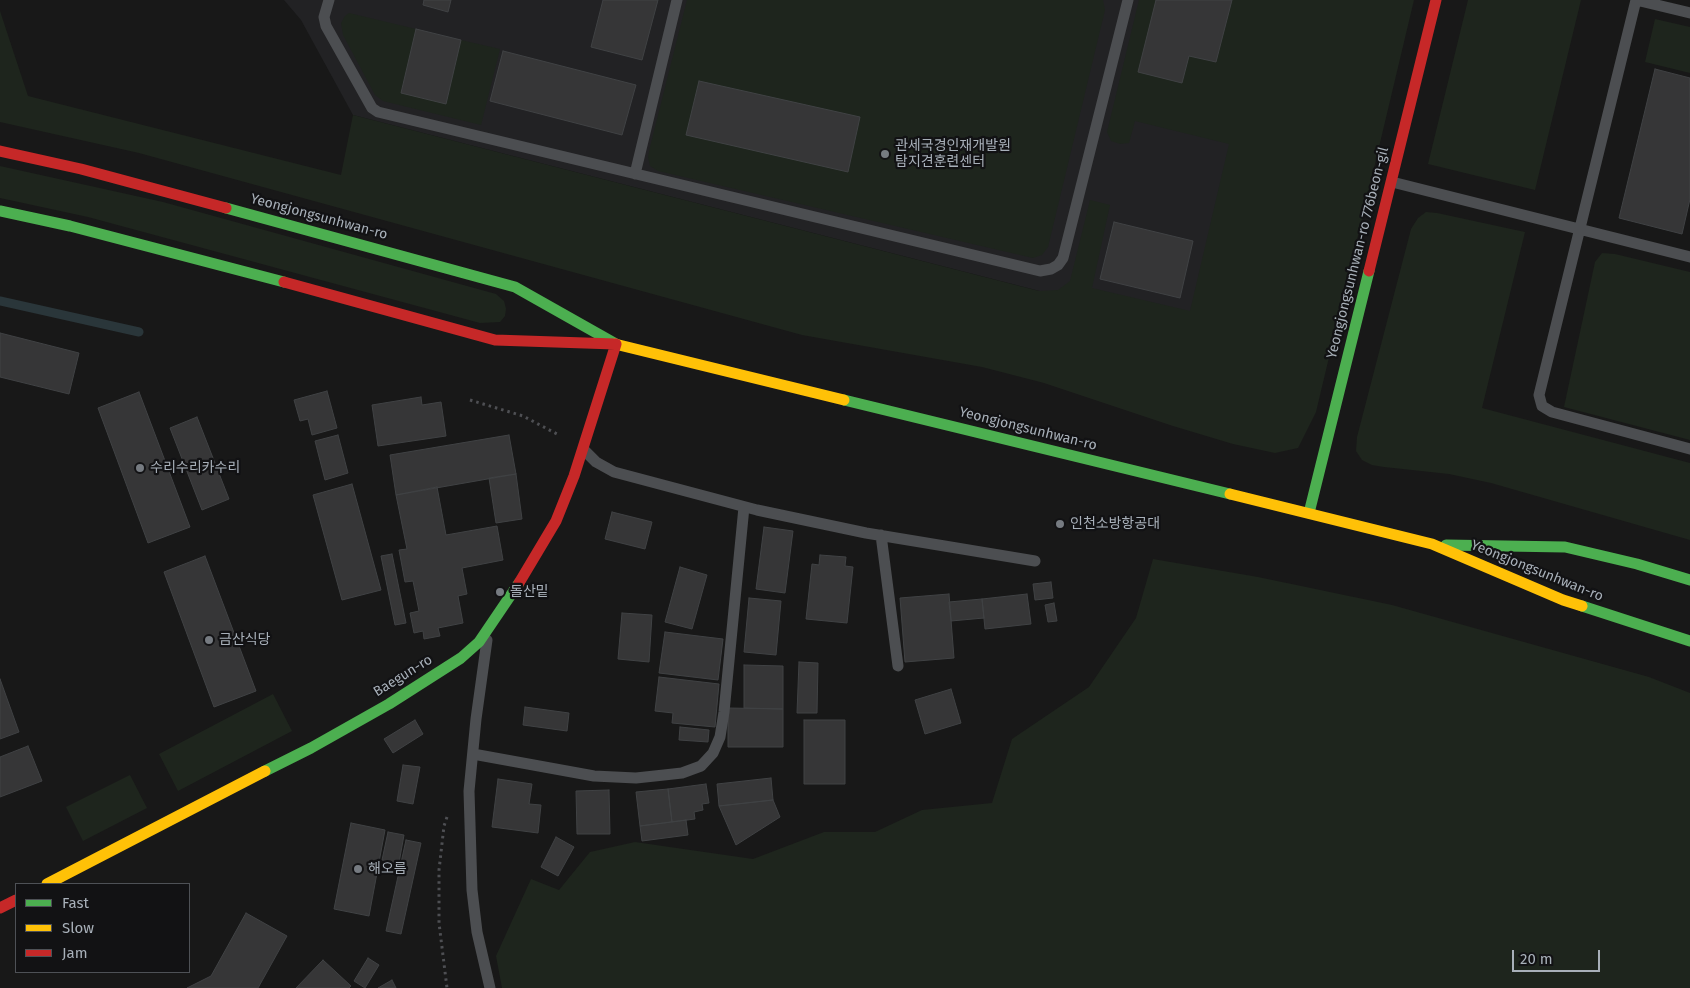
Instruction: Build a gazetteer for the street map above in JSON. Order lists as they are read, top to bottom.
{
  "streets": {
    "main road": ["Yeongjongsunhwan-ro", "Yeongjongsunhwan-ro 776beon-gil", "Baegun-ro"]
  },
  "crossings": [
    ["Yeongjongsunhwan-ro", "Yeongjongsunhwan-ro 776beon-gil"],
    ["Yeongjongsunhwan-ro", "Baegun-ro"]
  ],
  "places": [
    "관세국경인재개발원 탐지견훈련센터",
    "수리수리카수리",
    "인천소방항공대",
    "돌산밑",
    "금산식당",
    "해오름"
  ],
  "legend": ["Fast", "Slow", "Jam"],
  "scale_bar": "20 m"
}
